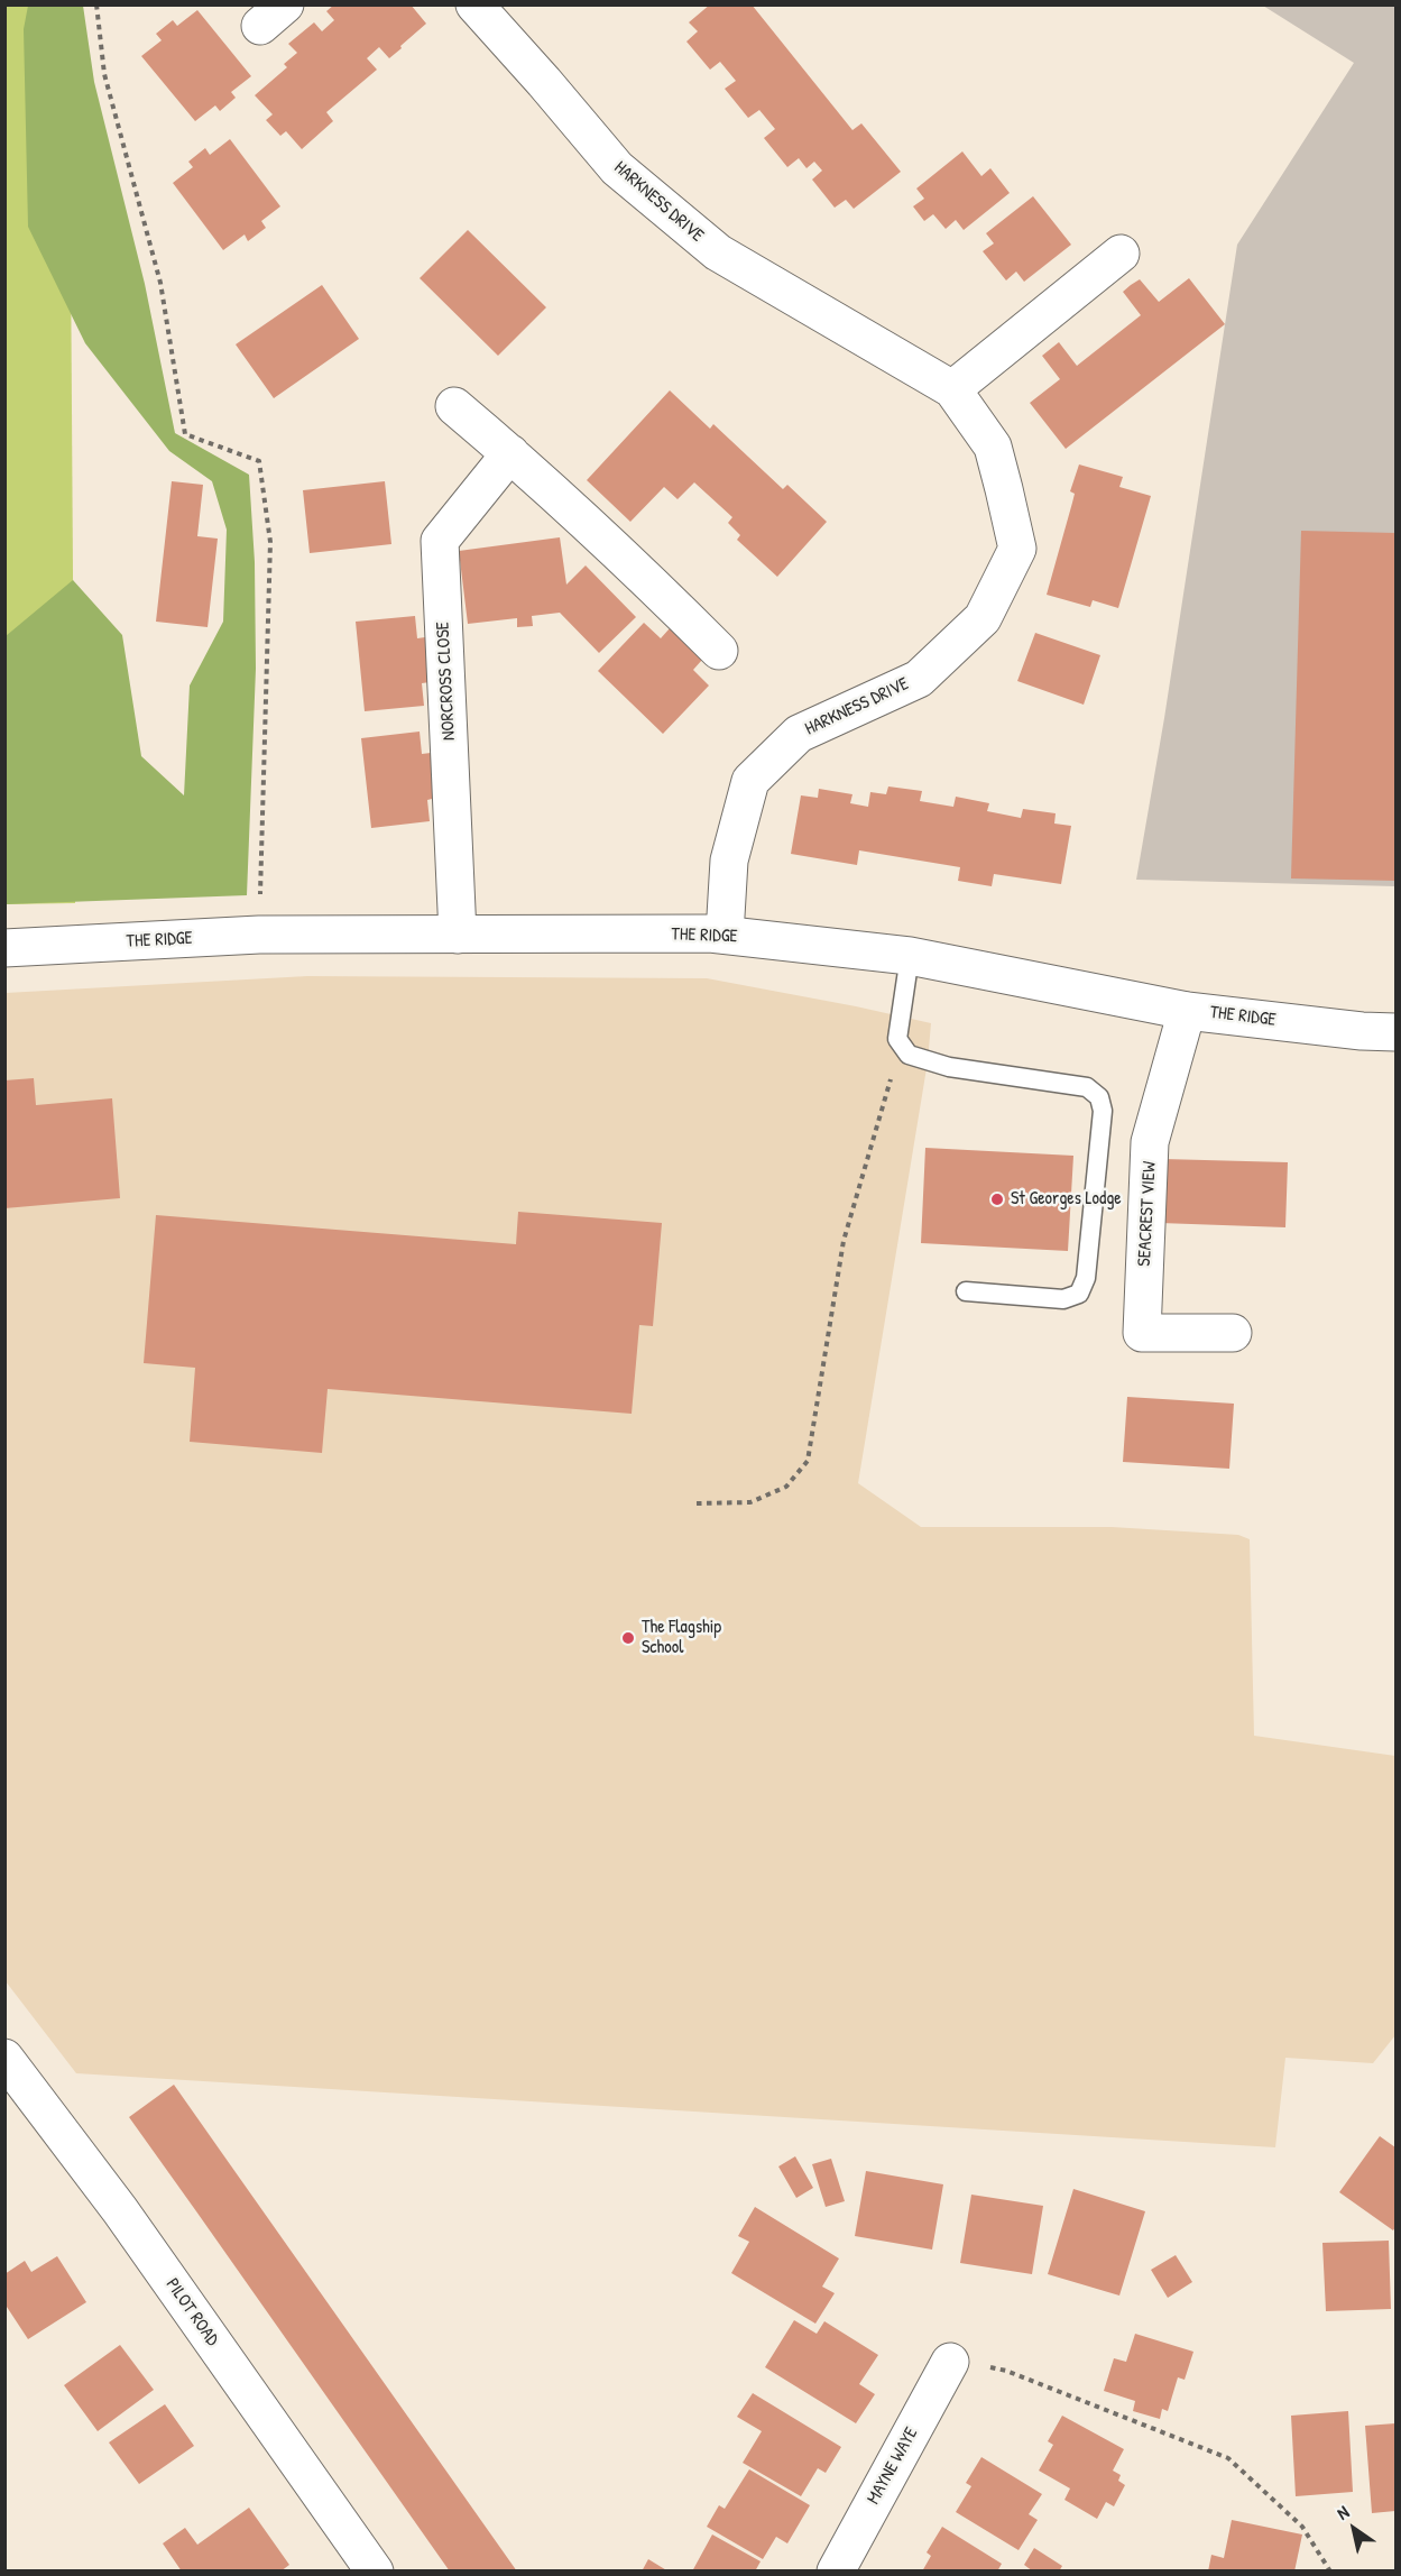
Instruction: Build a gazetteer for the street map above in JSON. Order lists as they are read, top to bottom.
{
  "streets": {
    "street": [
      "HARKNESS DRIVE",
      "NORCROSS CLOSE",
      "THE RIDGE",
      "SEACREST VIEW",
      "PILOT ROAD",
      "MAYNE WAYE"
    ]
  },
  "crossings": [
    ["HARKNESS DRIVE", "THE RIDGE"],
    ["NORCROSS CLOSE", "THE RIDGE"],
    ["THE RIDGE", "SEACREST VIEW"]
  ],
  "places": ["St Georges Lodge", "The Flagship School"],
  "north": "top left"
}
